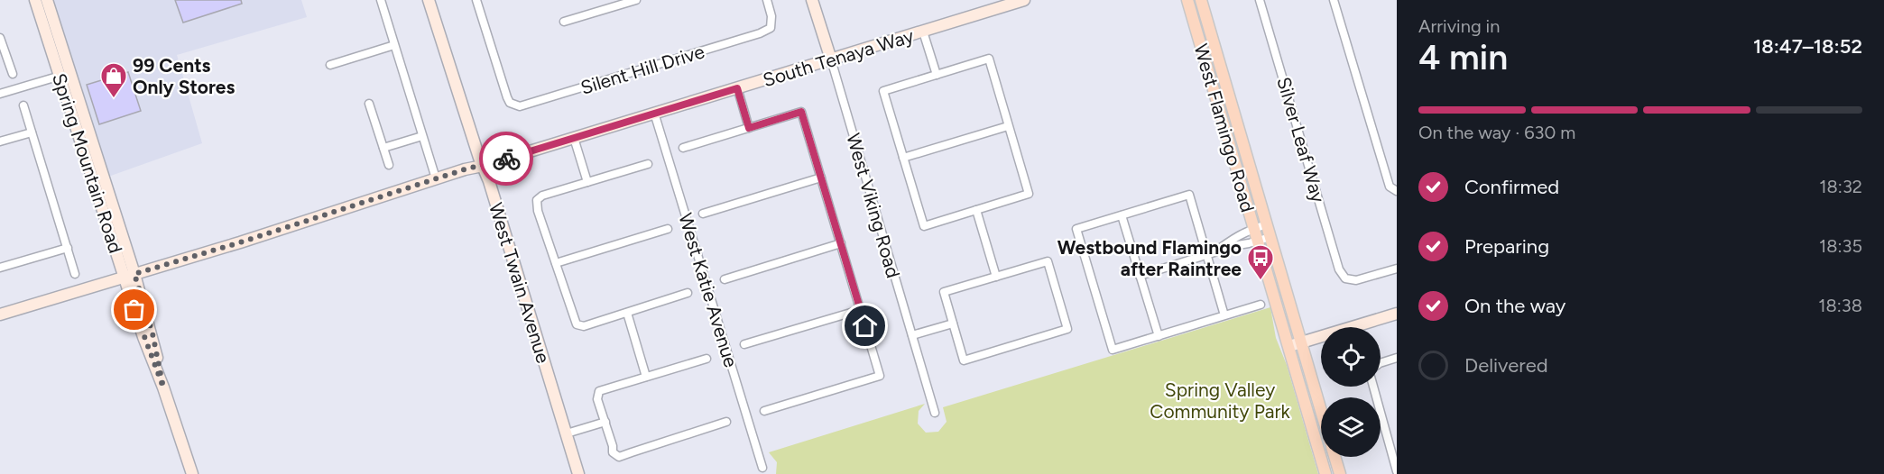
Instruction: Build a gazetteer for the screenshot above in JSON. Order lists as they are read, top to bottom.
{
  "streets": {
    "main road": ["West Flamingo Road"],
    "street": [
      "South Tenaya Way",
      "Silent Hill Drive",
      "Silver Leaf Way",
      "Spring Mountain Road",
      "West Viking Road",
      "West Twain Avenue",
      "West Katie Avenue"
    ]
  },
  "crossings": [
    ["South Tenaya Way", "Spring Mountain Road"],
    ["South Tenaya Way", "West Viking Road"],
    ["South Tenaya Way", "West Twain Avenue"],
    ["South Tenaya Way", "West Katie Avenue"]
  ],
  "parks": ["Spring Valley Community Park"],
  "places": {
    "shop": ["99 Cents Only Stores"],
    "bus stop": ["Westbound Flamingo after Raintree"]
  },
  "page": {
    "heading": ["4 min", "Arriving in", "18:47–18:52"],
    "bar": "On the way · 630 m",
    "list": [
      ["Confirmed", "18:32"],
      ["Preparing", "18:35"],
      ["On the way", "18:38"],
      "Delivered"
    ]
  }
}
